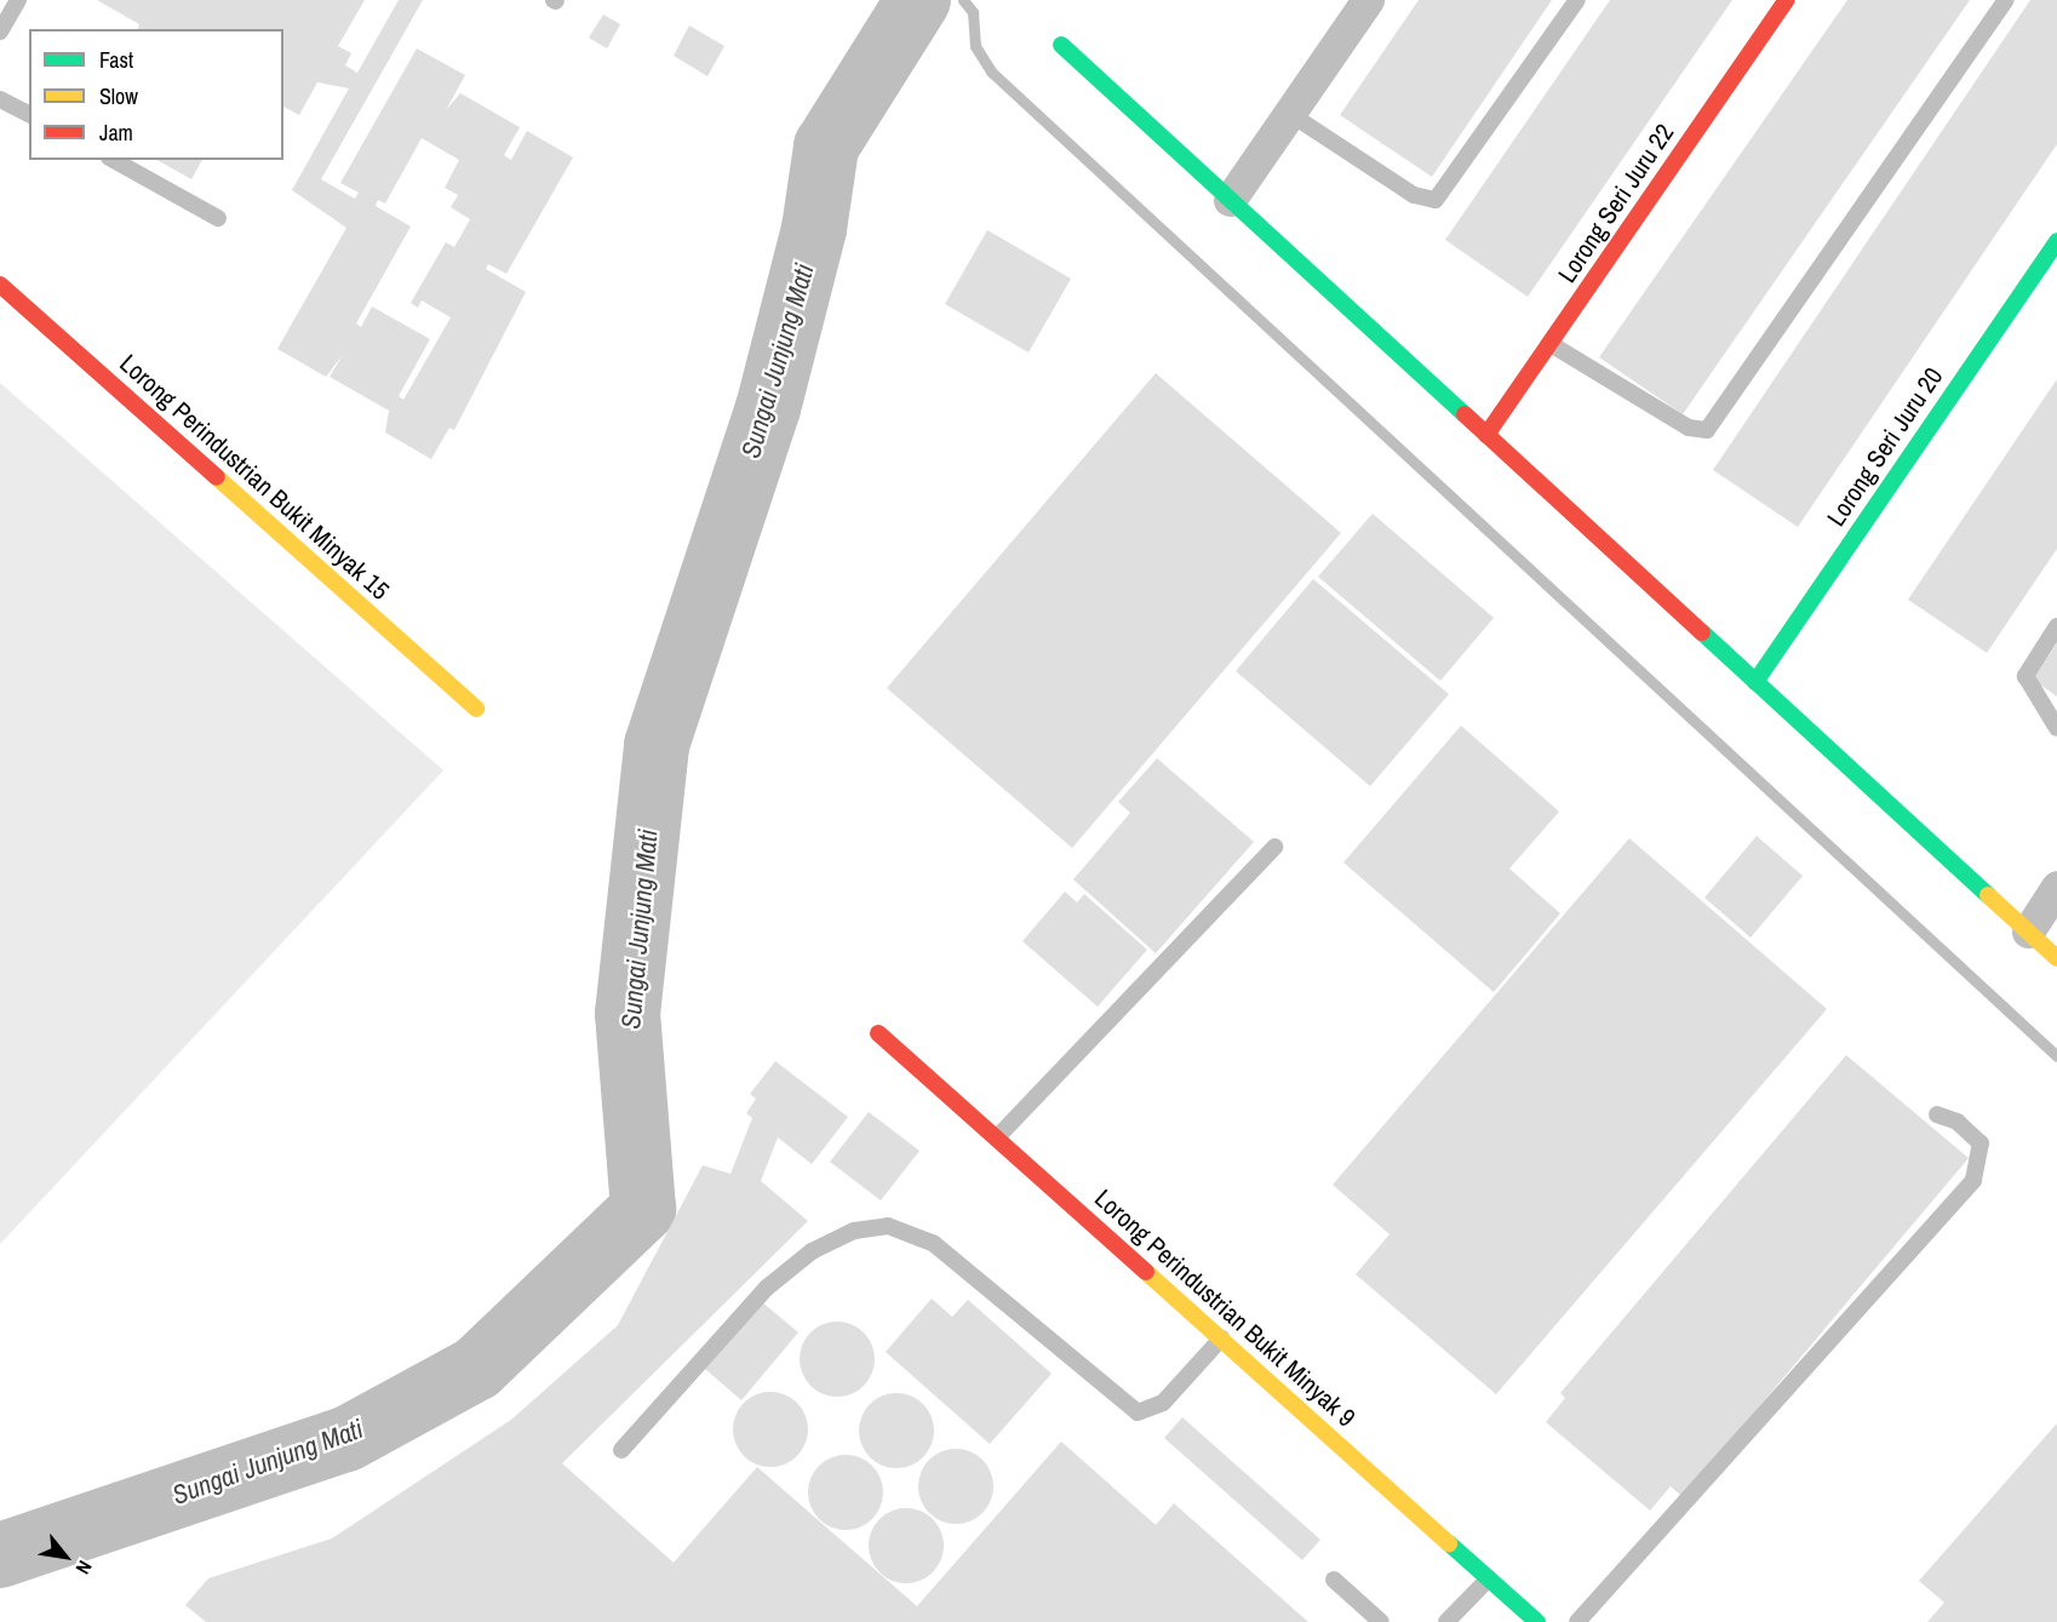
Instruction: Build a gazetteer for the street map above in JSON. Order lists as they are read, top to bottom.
{
  "streets": {
    "street": [
      "Lorong Seri Juru 22",
      "Lorong Seri Juru 20",
      "Lorong Perindustrian Bukit Minyak 15",
      "Lorong Perindustrian Bukit Minyak 9"
    ]
  },
  "water": ["Sungai Junjung Mati"],
  "legend": ["Fast", "Slow", "Jam"],
  "north": "bottom right"
}
